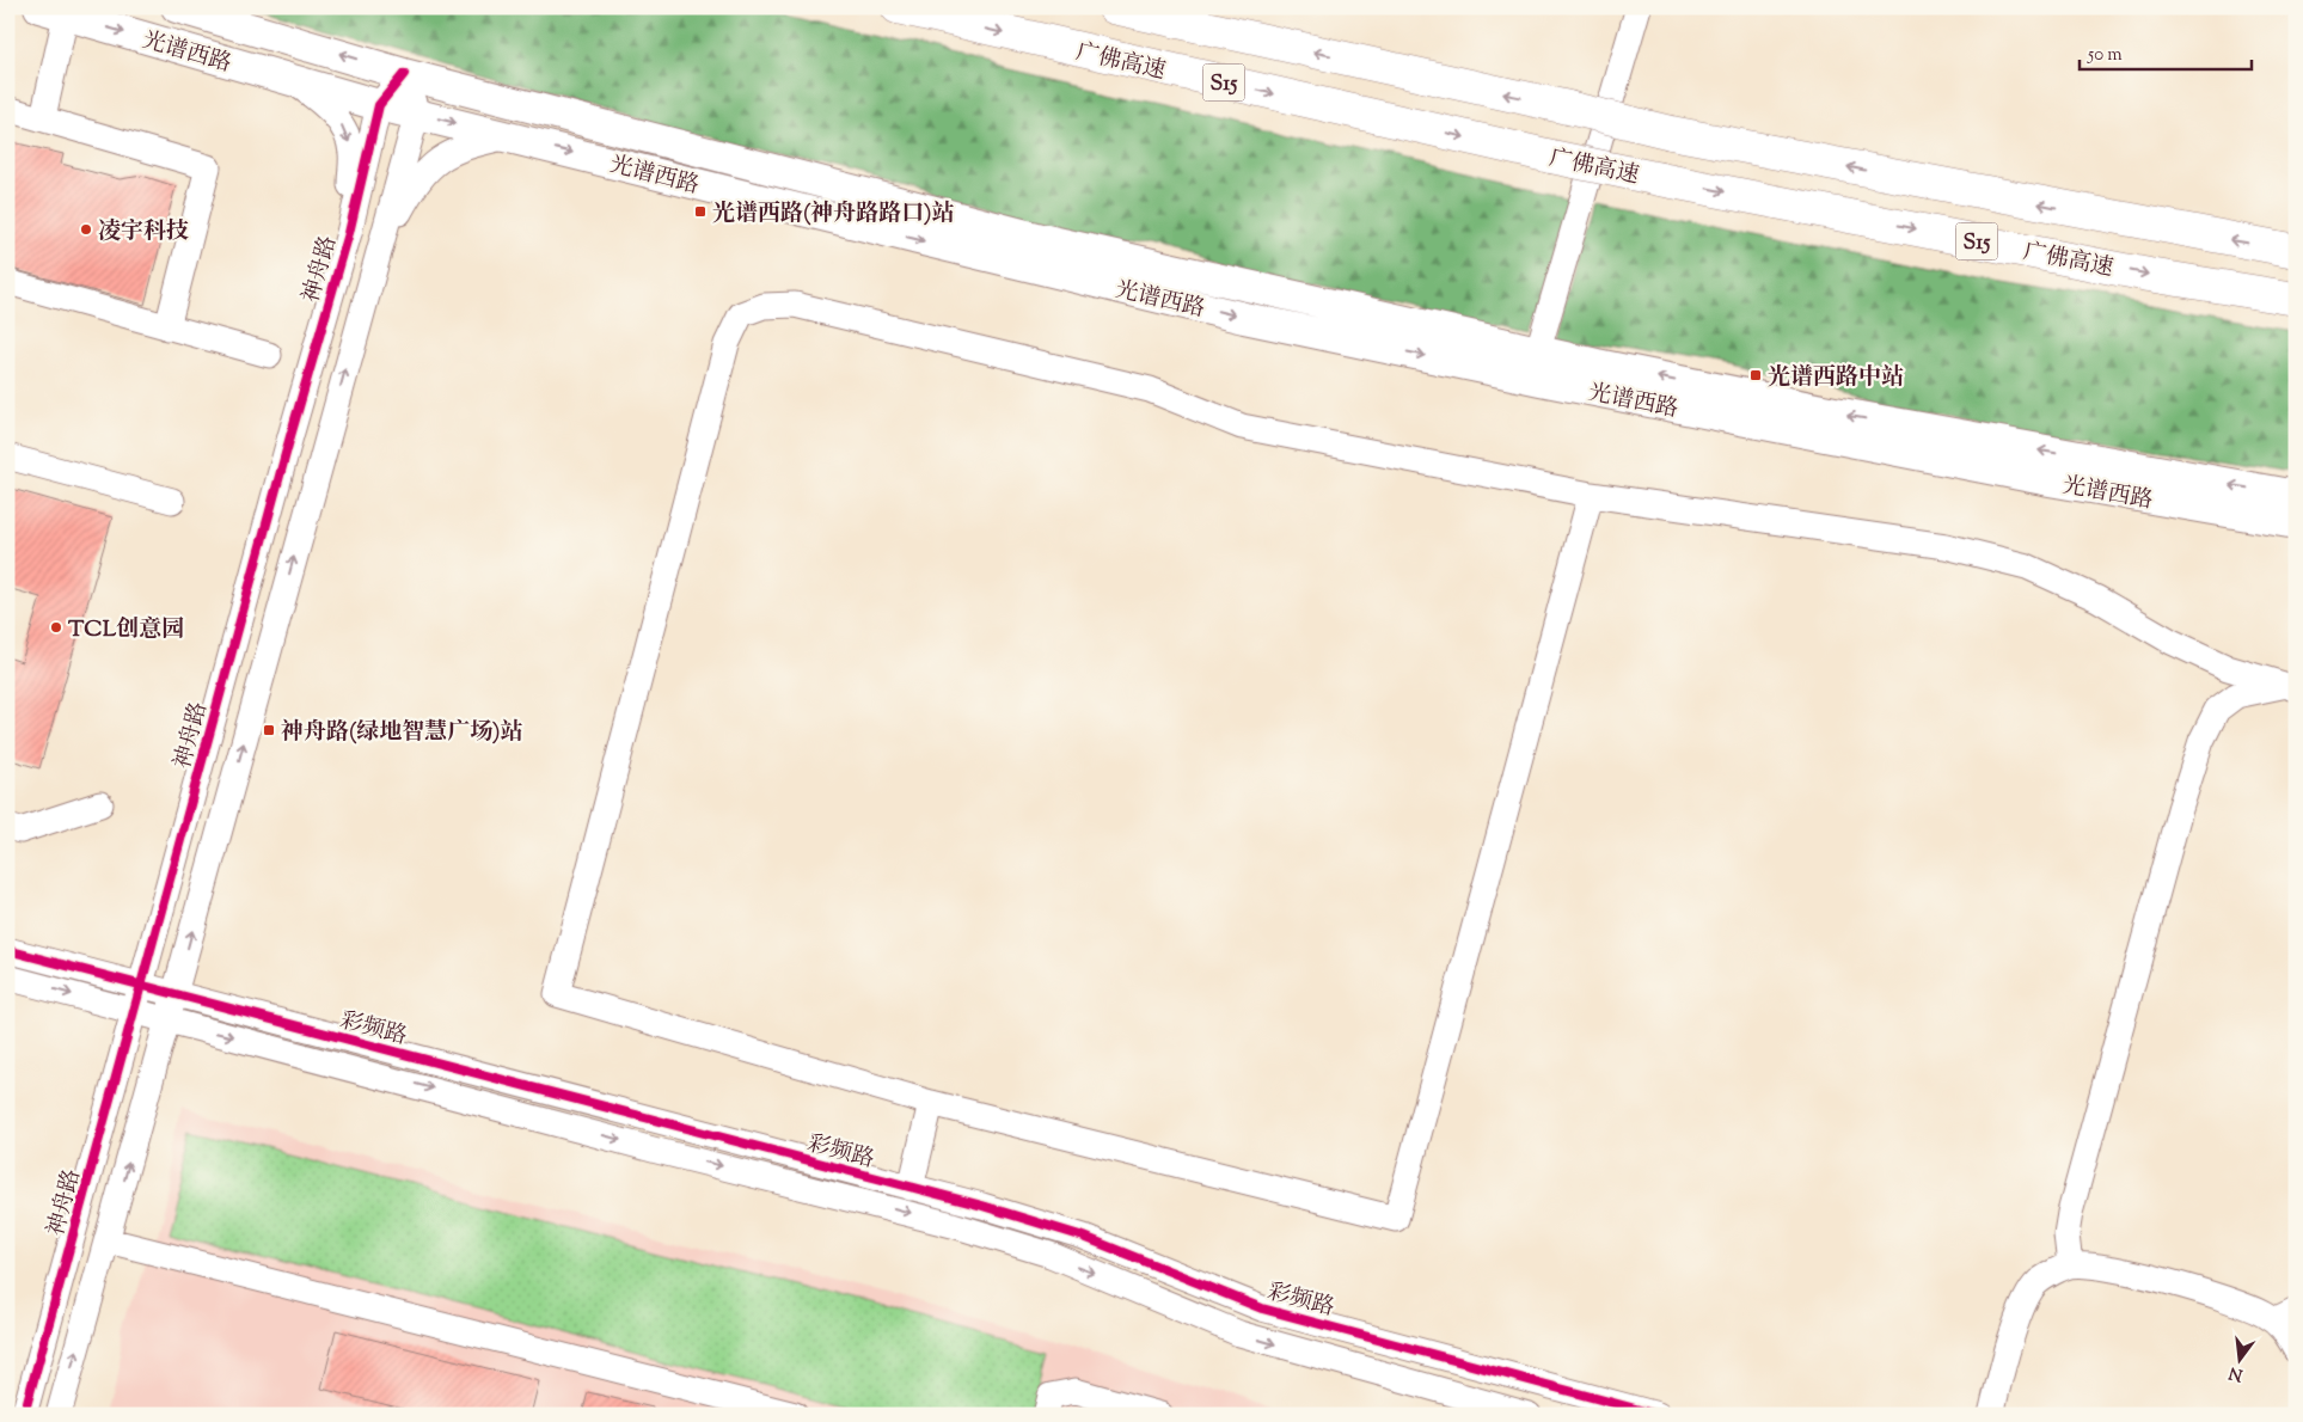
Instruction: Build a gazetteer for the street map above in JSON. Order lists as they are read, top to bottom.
{
  "streets": {
    "highway": ["广佛高速", "S15"],
    "main road": ["光谱西路"],
    "street": ["神舟路", "彩频路"]
  },
  "crossings": [
    ["光谱西路", "神舟路"],
    ["神舟路", "彩频路"]
  ],
  "places": {
    "transit": ["光谱西路(神舟路路口)站", "光谱西路中站", "神舟路(绿地智慧广场)站"],
    "other": ["凌宇科技", "TCL创意园"]
  },
  "scale_bar": "50 m",
  "north": "bottom"
}
